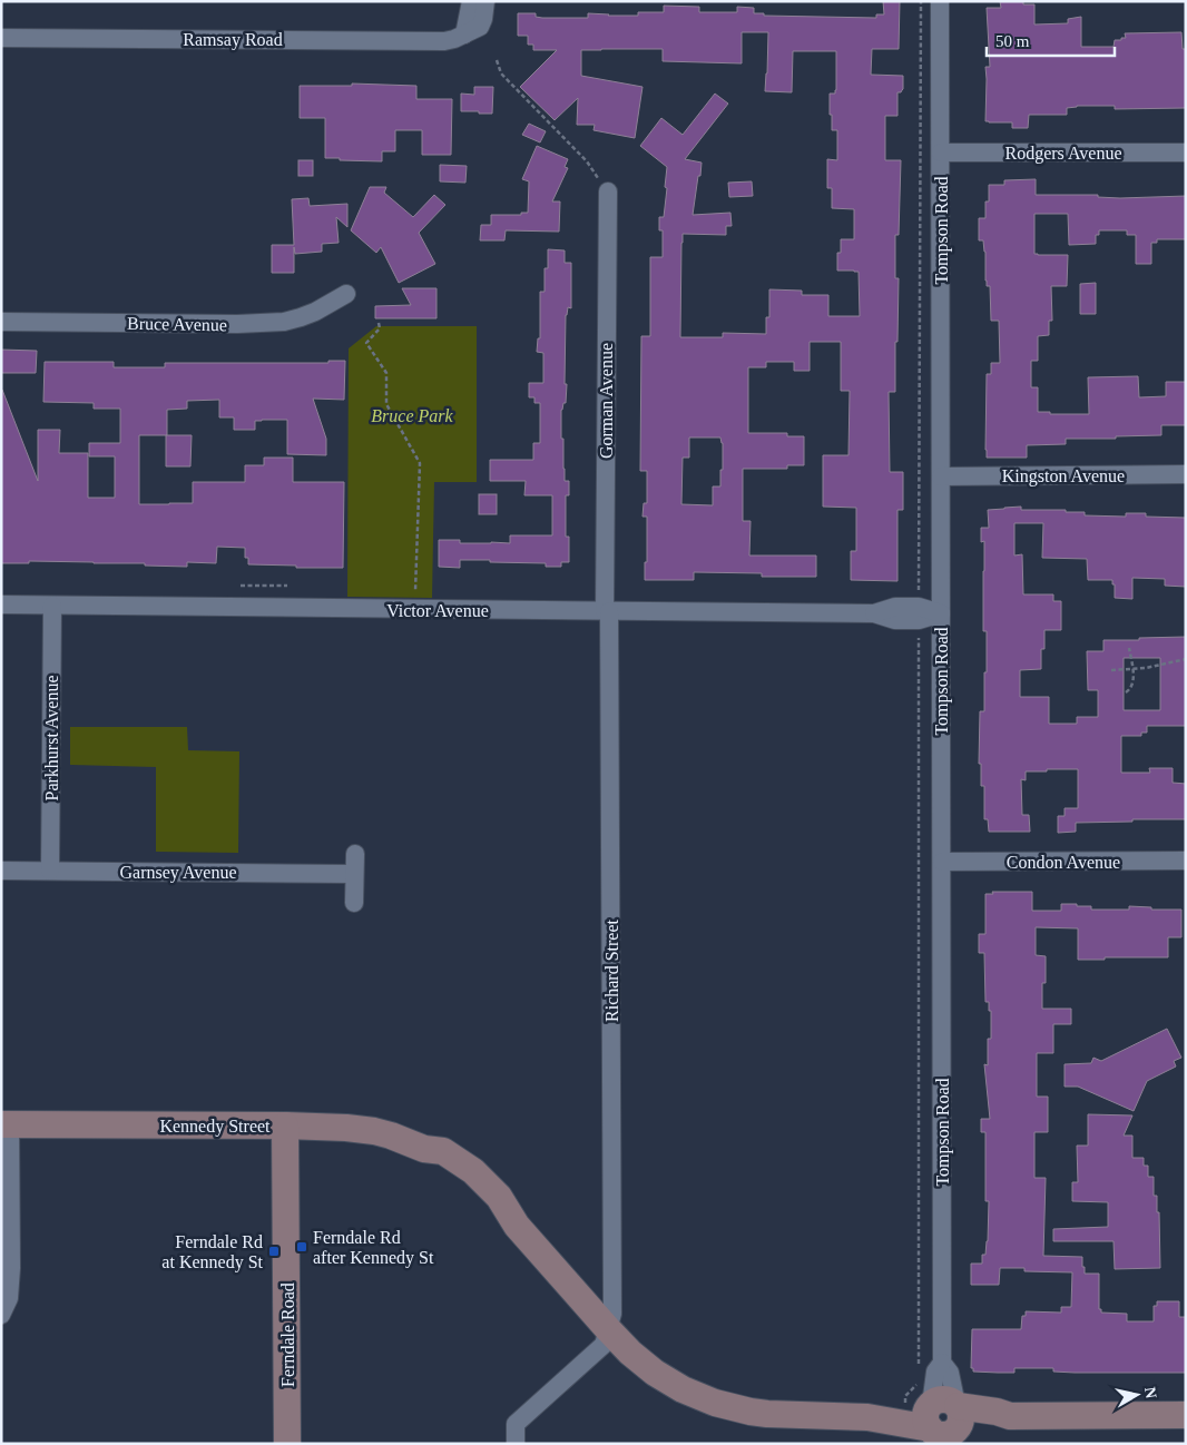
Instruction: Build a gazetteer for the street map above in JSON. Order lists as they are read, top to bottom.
{
  "streets": {
    "street": [
      "Ramsay Road",
      "Rodgers Avenue",
      "Tompson Road",
      "Bruce Avenue",
      "Gorman Avenue",
      "Kingston Avenue",
      "Victor Avenue",
      "Parkhurst Avenue",
      "Condon Avenue",
      "Garnsey Avenue",
      "Richard Street",
      "Kennedy Street",
      "Ferndale Road"
    ]
  },
  "crossings": [
    ["Rodgers Avenue", "Tompson Road"],
    ["Tompson Road", "Kingston Avenue"],
    ["Tompson Road", "Victor Avenue"],
    ["Tompson Road", "Condon Avenue"],
    ["Tompson Road", "Kennedy Street"],
    ["Gorman Avenue", "Victor Avenue"],
    ["Gorman Avenue", "Richard Street"],
    ["Victor Avenue", "Parkhurst Avenue"],
    ["Victor Avenue", "Richard Street"],
    ["Parkhurst Avenue", "Garnsey Avenue"],
    ["Richard Street", "Kennedy Street"],
    ["Kennedy Street", "Ferndale Road"]
  ],
  "parks": ["Bruce Park"],
  "places": {
    "transit": ["Ferndale Rd after Kennedy St", "Ferndale Rd at Kennedy St"]
  },
  "scale_bar": "50 m",
  "north": "right"
}
